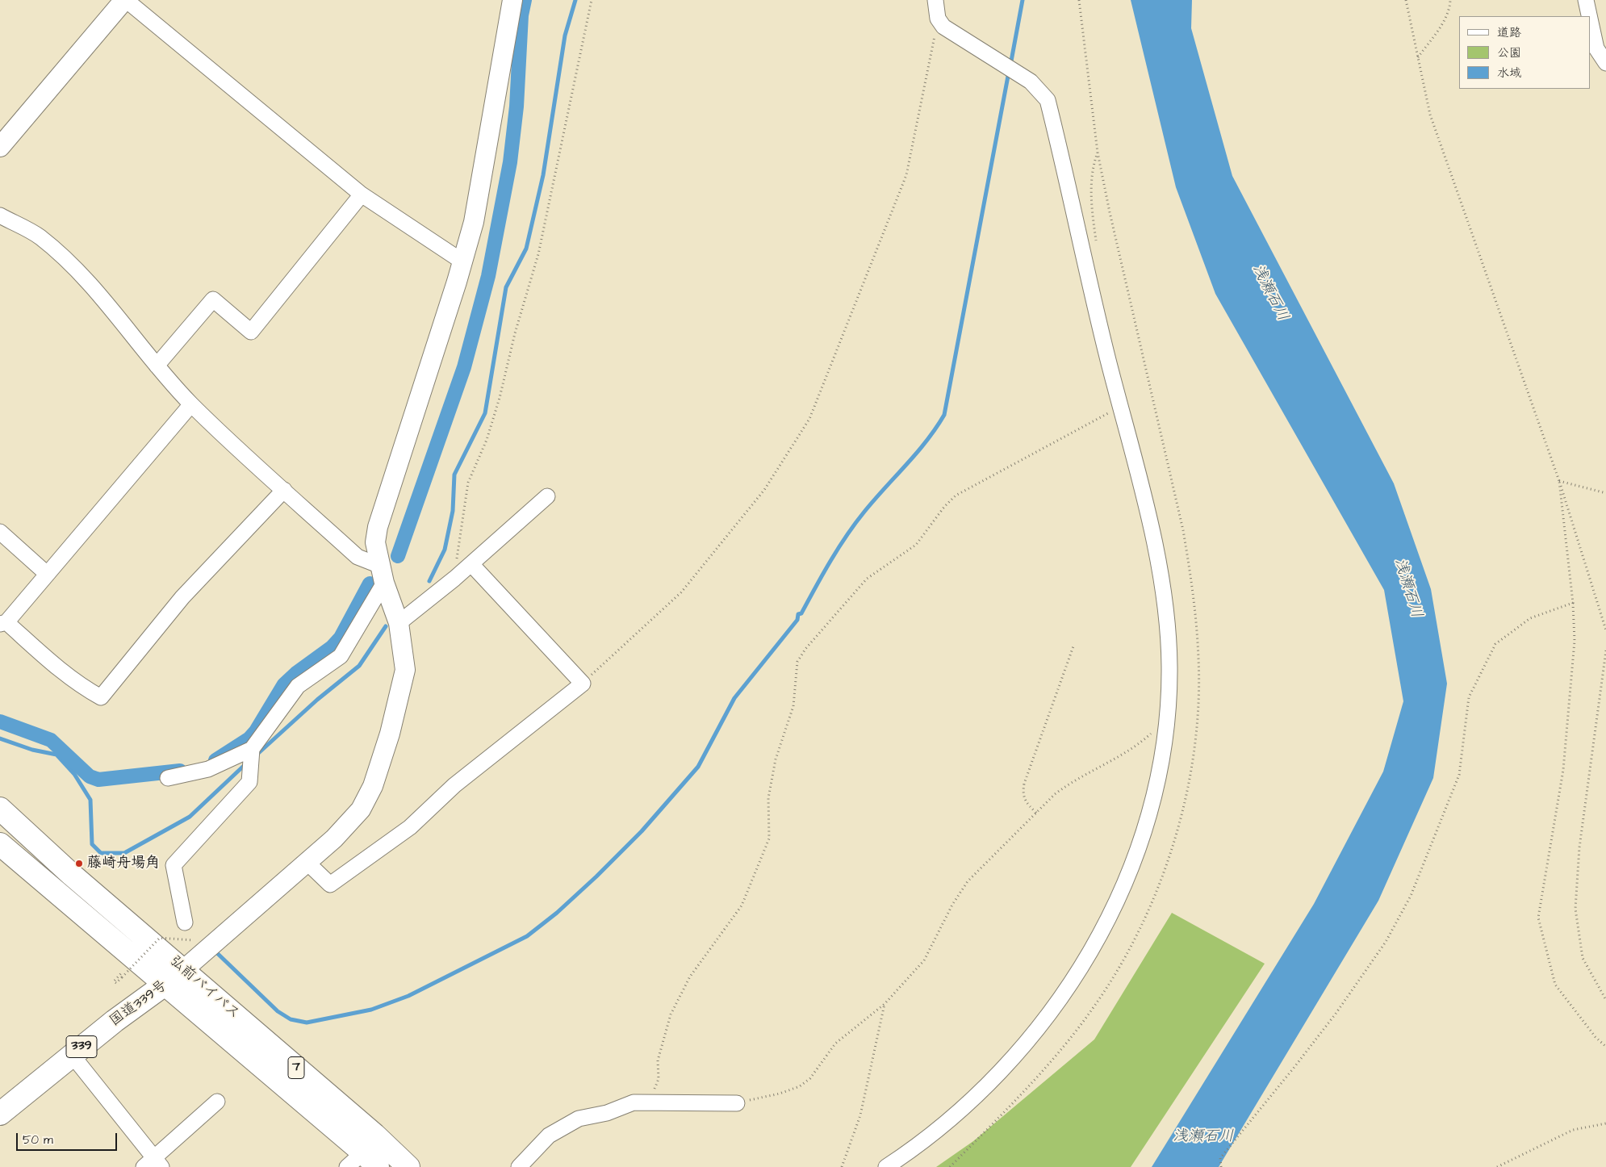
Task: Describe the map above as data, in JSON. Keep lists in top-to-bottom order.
{
  "streets": {
    "highway": [
      "弘前バイパス",
      "国道339号",
      "339",
      "7"
    ]
  },
  "crossings": [
    ["弘前バイパス", "国道339号"]
  ],
  "water": ["浅瀬石川"],
  "places": ["藤崎舟場角"],
  "legend": ["道路", "公園", "水域"],
  "scale_bar": "50 m"
}
